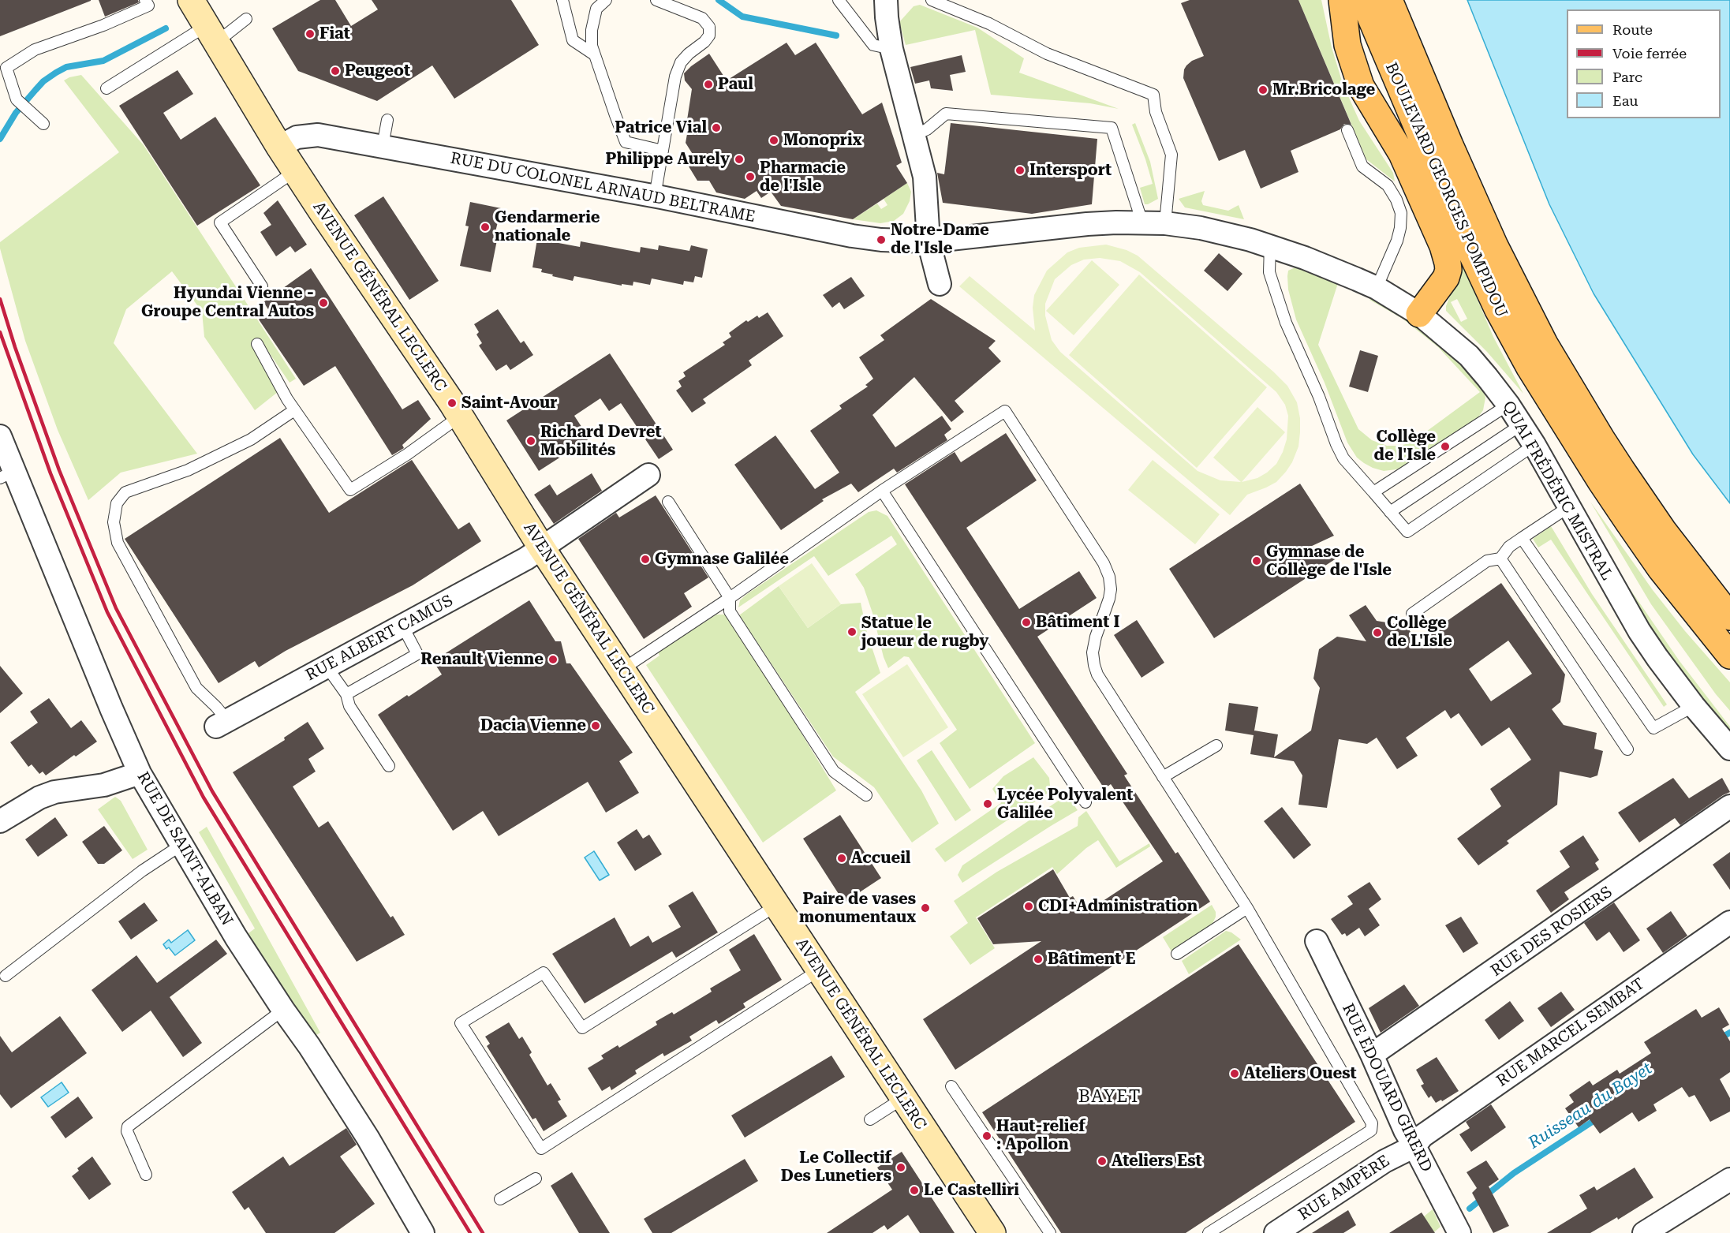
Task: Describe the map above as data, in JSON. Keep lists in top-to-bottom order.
{
  "streets": {
    "main road": ["BOULEVARD GEORGES POMPIDOU", "AVENUE GÉNÉRAL LECLERC"],
    "street": [
      "RUE DU COLONEL ARNAUD BELTRAME",
      "QUAI FRÉDÉRIC MISTRAL",
      "RUE ALBERT CAMUS",
      "RUE DE SAINT-ALBAN",
      "RUE DES ROSIERS",
      "RUE MARCEL SEMBAT",
      "RUE ÉDOUARD GIRERD",
      "RUE AMPÈRE"
    ]
  },
  "crossings": [
    ["RUE DU COLONEL ARNAUD BELTRAME", "AVENUE GÉNÉRAL LECLERC"],
    ["RUE DU COLONEL ARNAUD BELTRAME", "QUAI FRÉDÉRIC MISTRAL"],
    ["AVENUE GÉNÉRAL LECLERC", "RUE ALBERT CAMUS"],
    ["RUE DES ROSIERS", "RUE ÉDOUARD GIRERD"],
    ["RUE MARCEL SEMBAT", "RUE ÉDOUARD GIRERD"],
    ["RUE MARCEL SEMBAT", "RUE AMPÈRE"],
    ["RUE ÉDOUARD GIRERD", "RUE AMPÈRE"]
  ],
  "districts": ["BAYET"],
  "water": ["Ruisseau du Bayet"],
  "places": [
    "Fiat",
    "Peugeot",
    "Paul",
    "Mr.Bricolage",
    "Patrice Vial",
    "Monoprix",
    "Philippe Aurely",
    "Intersport",
    "Pharmacie de l'Isle",
    "Gendarmerie nationale",
    "Notre-Dame de l'Isle",
    "Hyundai Vienne - Groupe Central Autos",
    "Saint-Avour",
    "Richard Devret Mobilités",
    "Collège de l'Isle",
    "Gymnase Galilée",
    "Gymnase de Collège de l'Isle",
    "Bâtiment I",
    "Statue le joueur de rugby",
    "Collège de L'Isle",
    "Renault Vienne",
    "Dacia Vienne",
    "Lycée Polyvalent Galilée",
    "Accueil",
    "CDI+Administration",
    "Paire de vases monumentaux",
    "Bâtiment E",
    "Ateliers Ouest",
    "Haut-relief : Apollon",
    "Ateliers Est",
    "Le Collectif Des Lunetiers",
    "Le Castelliri"
  ],
  "legend": [
    "Route",
    "Voie ferrée",
    "Parc",
    "Eau"
  ]
}
